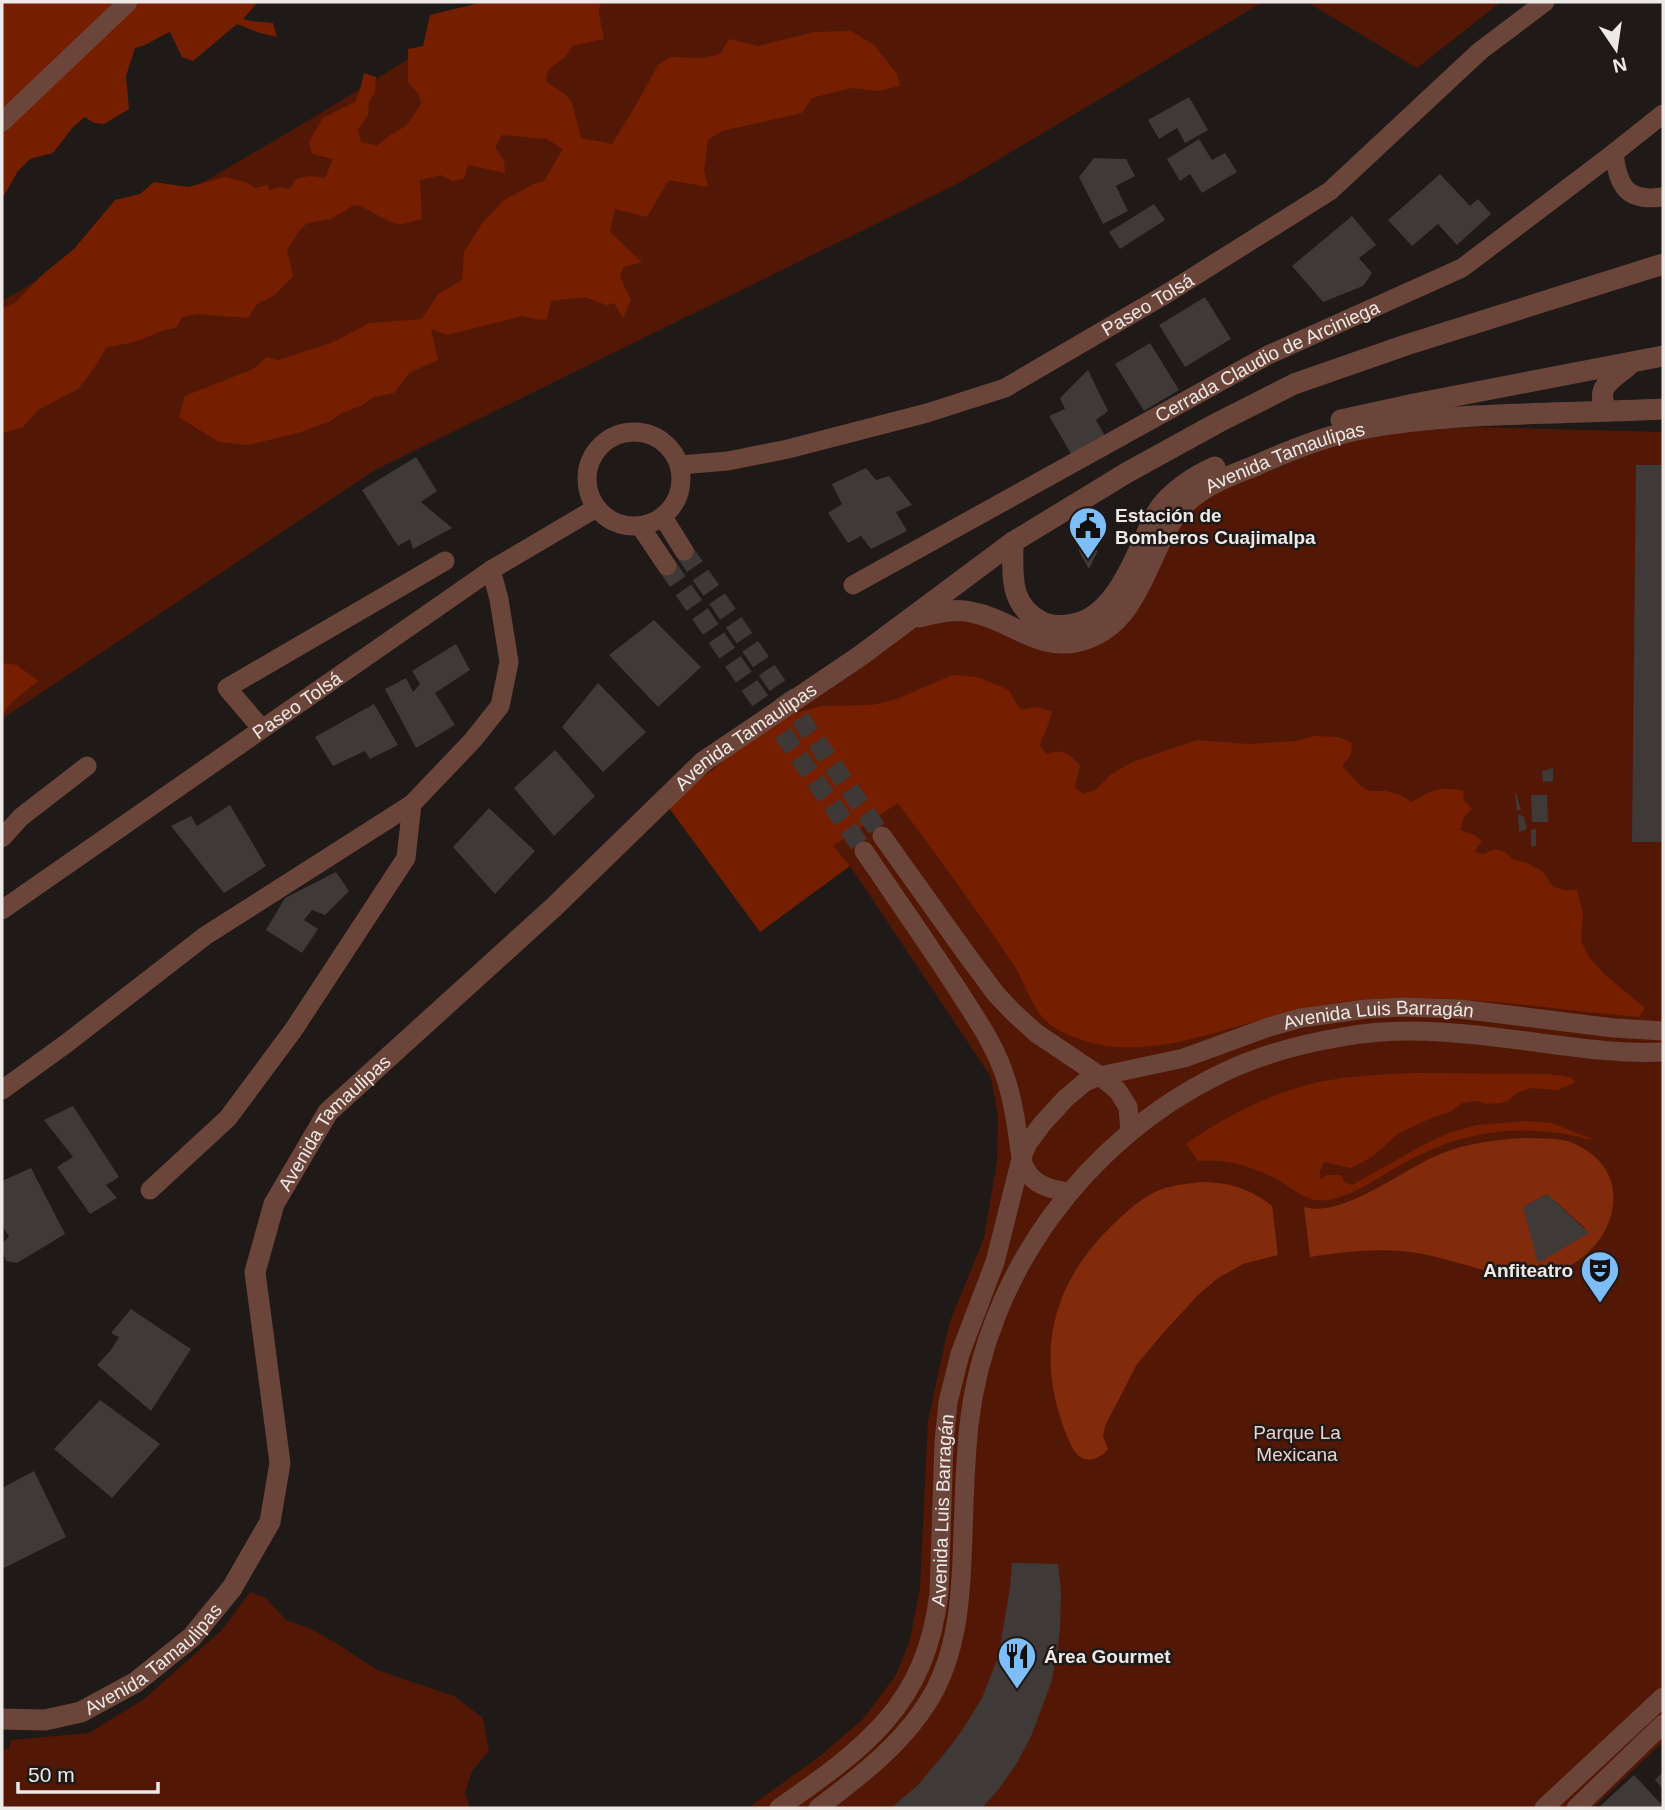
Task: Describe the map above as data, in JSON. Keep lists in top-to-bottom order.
{
  "streets": {
    "street": [
      "Paseo Tolsá",
      "Cerrada Claudio de Arciniega",
      "Avenida Tamaulipas",
      "Avenida Luis Barragán"
    ]
  },
  "parks": ["Parque La Mexicana"],
  "places": {
    "public building": ["Estación de Bomberos Cuajimalpa"],
    "theatre": ["Anfiteatro"],
    "restaurant": ["Área Gourmet"]
  },
  "scale_bar": "50 m",
  "north": "bottom"
}
